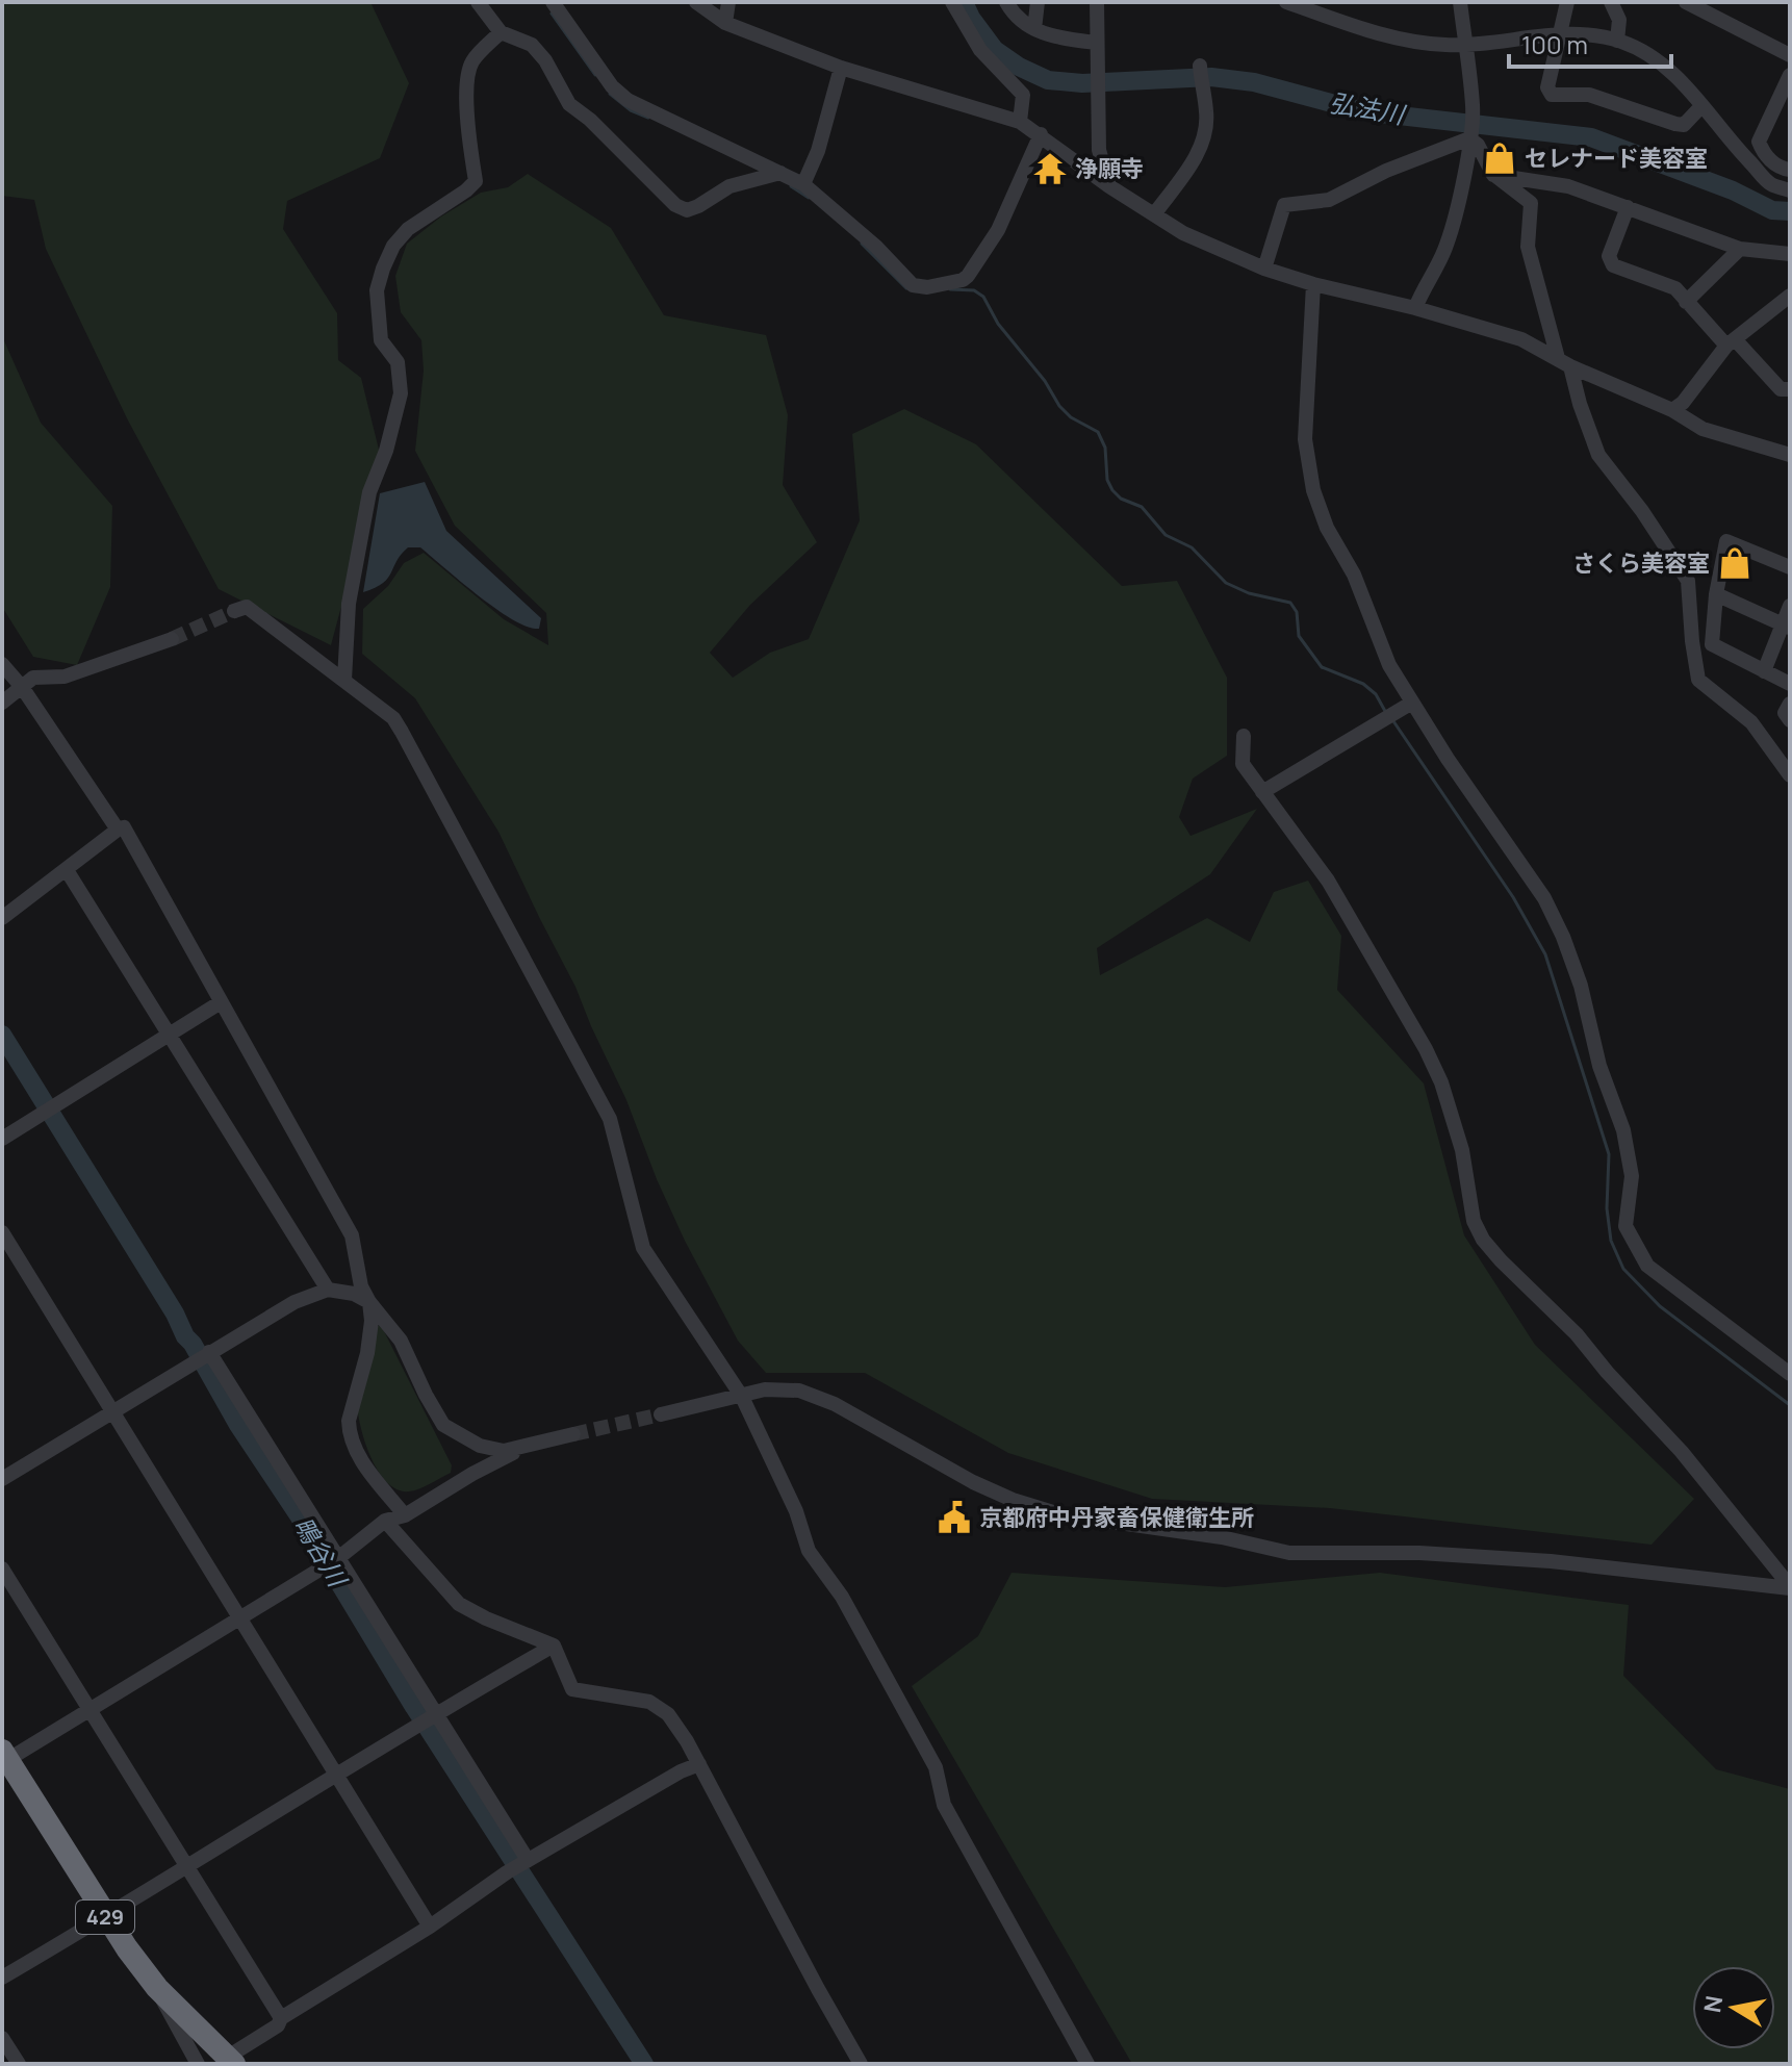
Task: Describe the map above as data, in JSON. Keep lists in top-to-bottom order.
{
  "streets": {
    "highway": ["429"]
  },
  "water": ["弘法川", "鴫谷川"],
  "places": {
    "shop": ["セレナード美容室", "さくら美容室"],
    "temple": ["浄願寺"],
    "public building": ["京都府中丹家畜保健衛生所"]
  },
  "scale_bar": "100 m",
  "north": "left"
}
